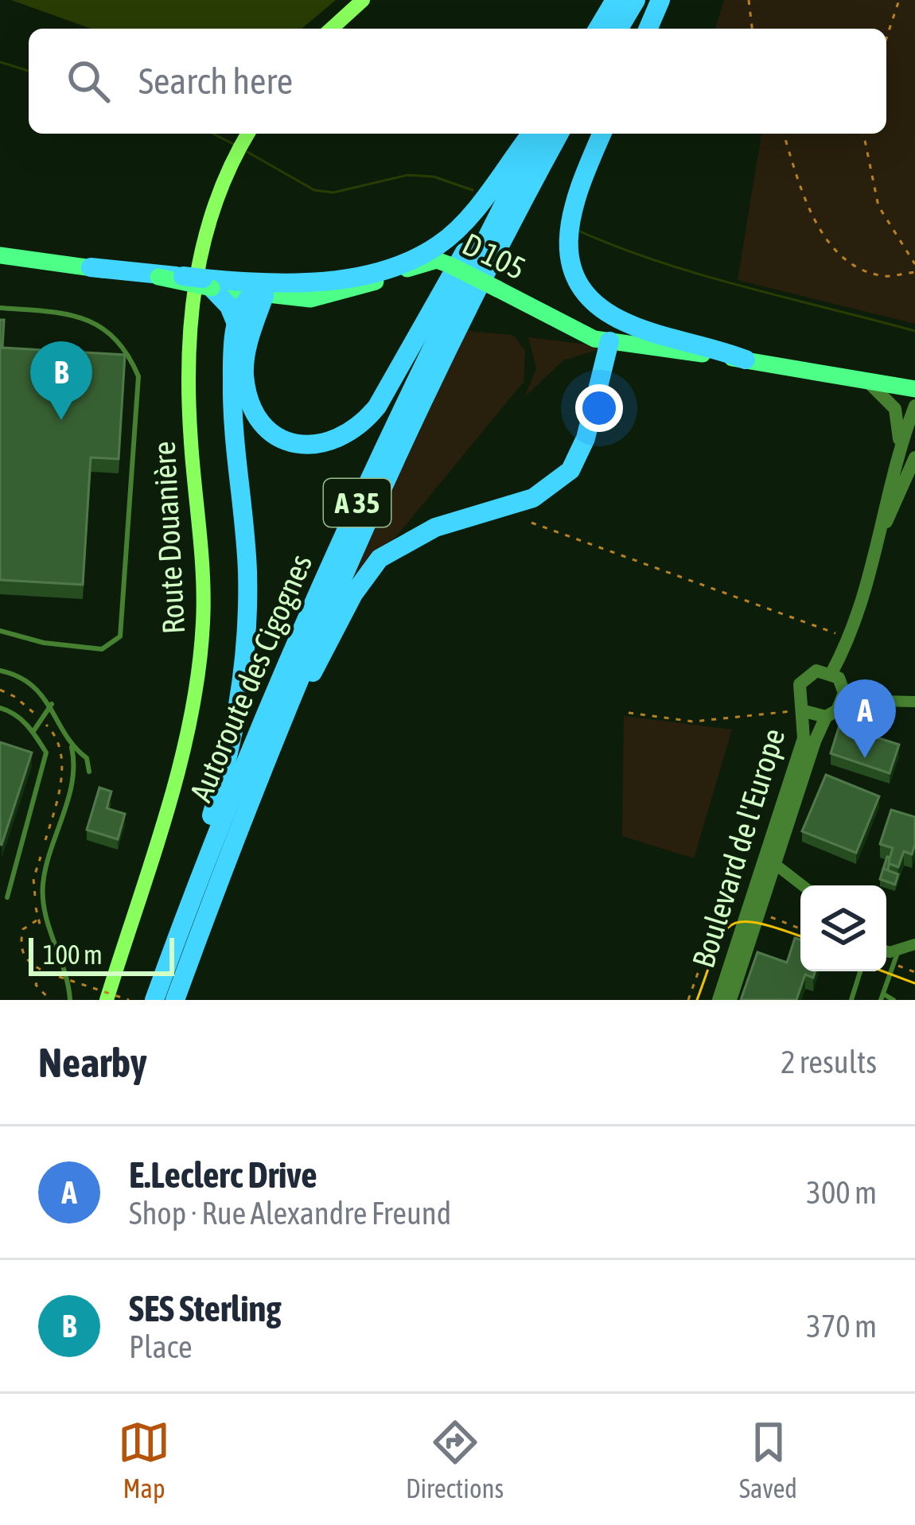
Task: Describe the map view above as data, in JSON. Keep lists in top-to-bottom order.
{
  "streets": {
    "highway": ["A 35", "Autoroute des Cigognes"],
    "main road": ["D 105", "Route Douanière"],
    "street": ["Boulevard de l'Europe"]
  },
  "scale_bar": "100 m",
  "page": {
    "search": "Search here",
    "pins": ["B", "A"],
    "scale": "100 m",
    "heading": ["Nearby", "2 results"],
    "list": [
      {
        "mark": "A",
        "name": "E.Leclerc Drive",
        "note": "Shop · Rue Alexandre Freund",
        "value": "300 m"
      },
      {
        "mark": "B",
        "name": "SES Sterling",
        "note": "Place",
        "value": "370 m"
      }
    ],
    "nav": ["Map", "Directions", "Saved"]
  }
}
